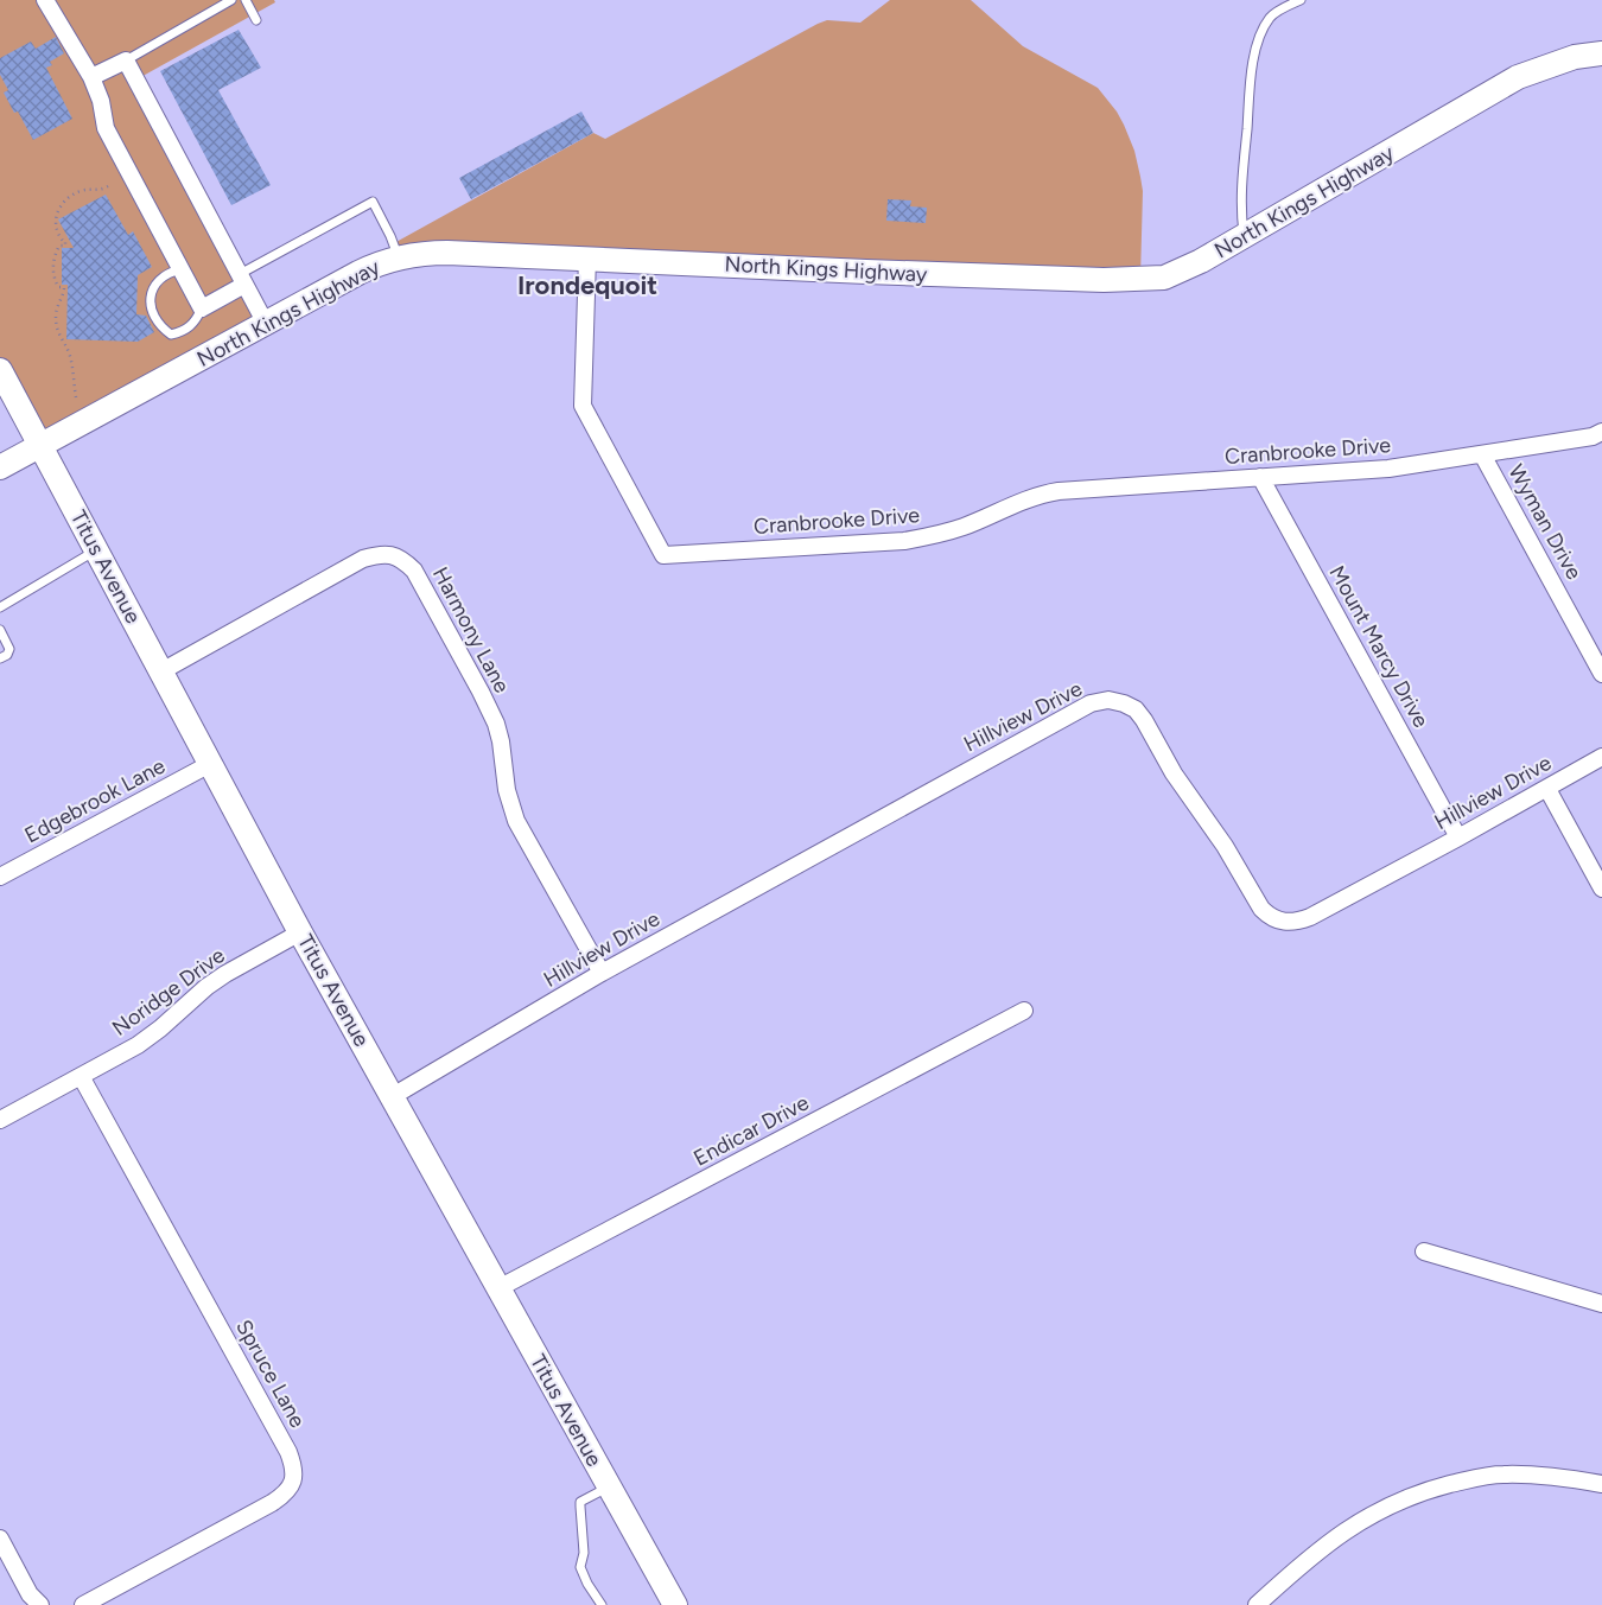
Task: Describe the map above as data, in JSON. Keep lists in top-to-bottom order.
{
  "streets": {
    "street": [
      "North Kings Highway",
      "Cranbrooke Drive",
      "Wyman Drive",
      "Titus Avenue",
      "Harmony Lane",
      "Mount Marcy Drive",
      "Hillview Drive",
      "Edgebrook Lane",
      "Noridge Drive",
      "Endicar Drive",
      "Spruce Lane"
    ]
  },
  "crossings": [
    ["North Kings Highway", "Cranbrooke Drive"],
    ["North Kings Highway", "Titus Avenue"],
    ["Cranbrooke Drive", "Wyman Drive"],
    ["Cranbrooke Drive", "Mount Marcy Drive"],
    ["Titus Avenue", "Harmony Lane"],
    ["Titus Avenue", "Hillview Drive"],
    ["Titus Avenue", "Edgebrook Lane"],
    ["Titus Avenue", "Noridge Drive"],
    ["Titus Avenue", "Endicar Drive"],
    ["Harmony Lane", "Hillview Drive"],
    ["Mount Marcy Drive", "Hillview Drive"],
    ["Noridge Drive", "Spruce Lane"]
  ],
  "districts": ["Irondequoit"]
}
